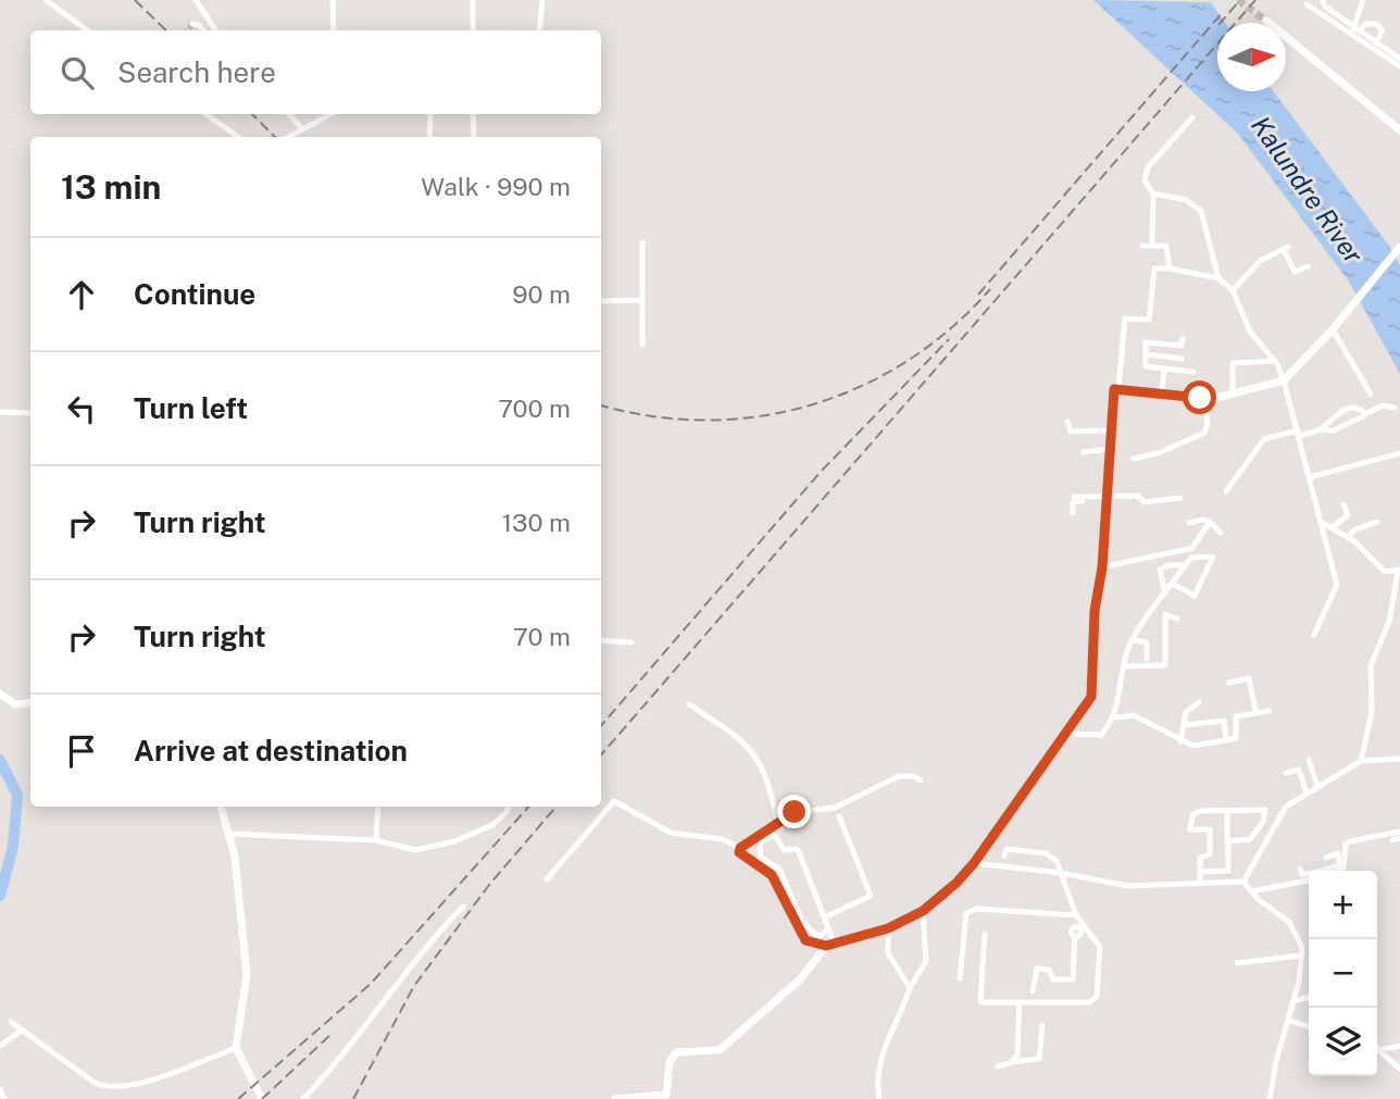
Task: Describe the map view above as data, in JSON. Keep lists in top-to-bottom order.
{
  "water": ["Kalundre River"],
  "north": "right",
  "page": {
    "search": "Search here",
    "heading": ["13 min", "Walk · 990 m"],
    "list": [
      ["Continue", "90 m"],
      ["Turn left", "700 m"],
      ["Turn right", "130 m"],
      ["Turn right", "70 m"],
      "Arrive at destination"
    ],
    "map_buttons": ["+", "−"]
  }
}
